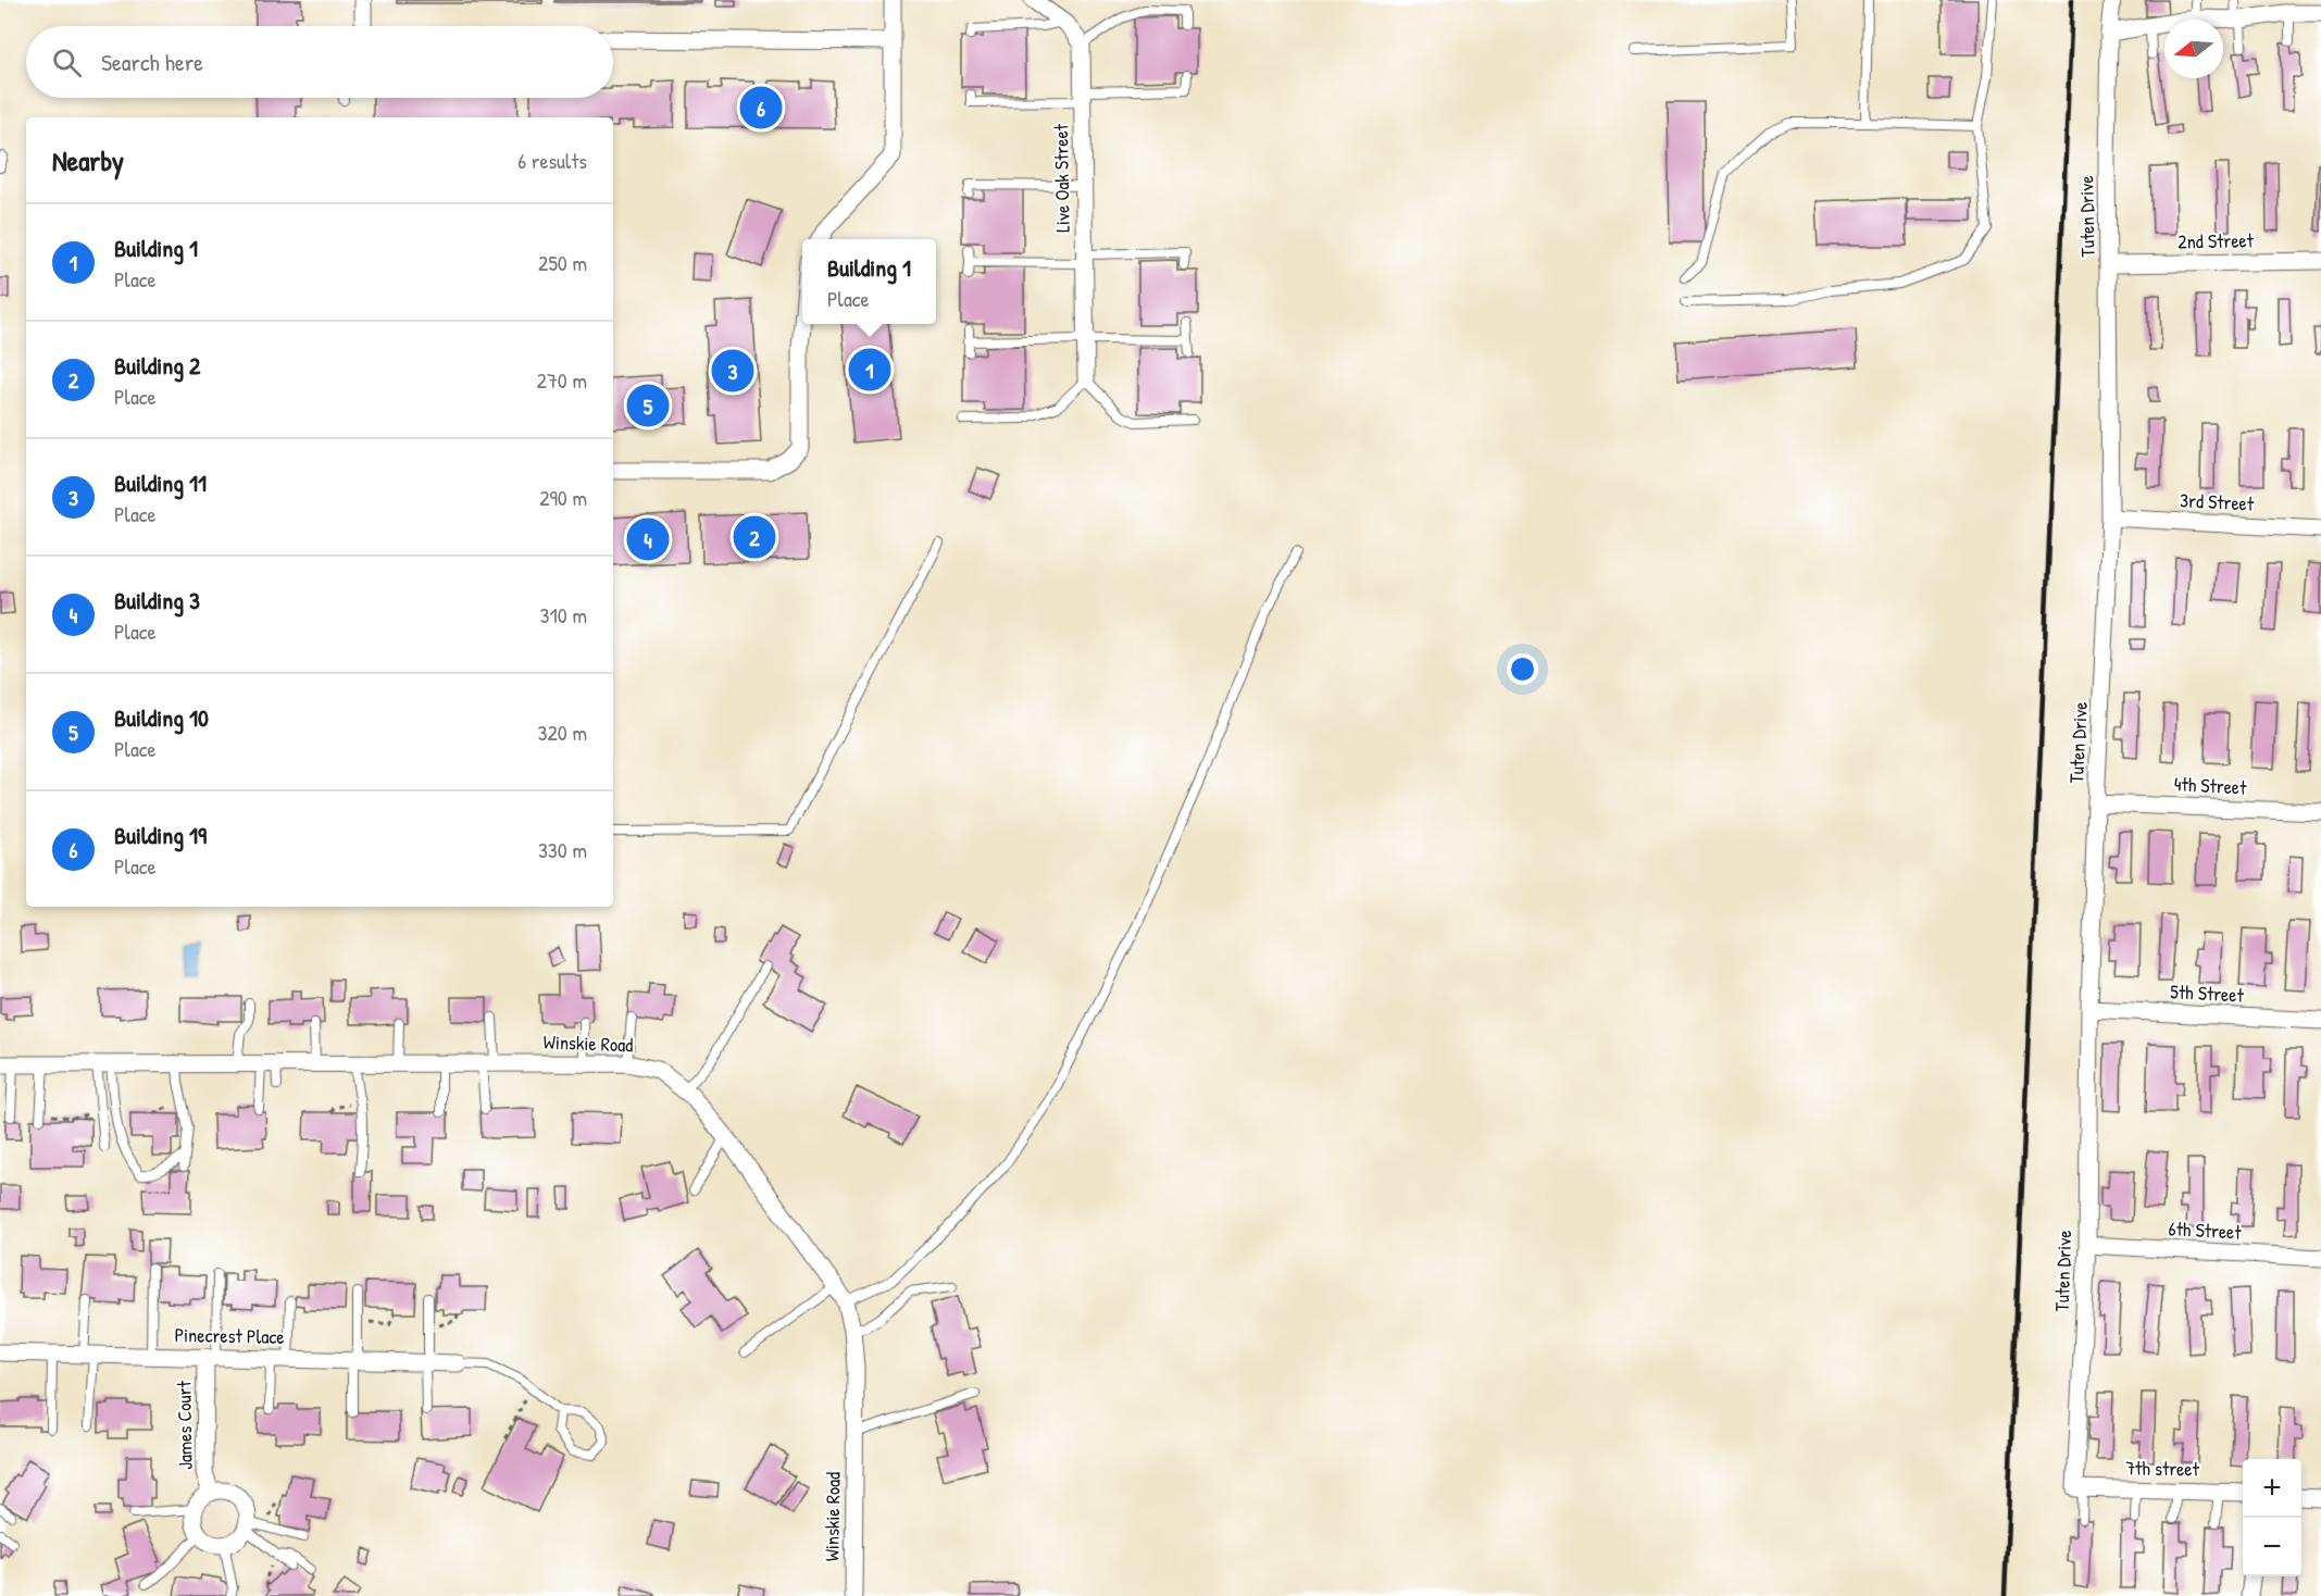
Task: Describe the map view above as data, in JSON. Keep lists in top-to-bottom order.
{
  "streets": {
    "street": [
      "Live Oak Street",
      "Tuten Drive",
      "2nd Street",
      "3rd Street",
      "4th Street",
      "5th Street",
      "Winskie Road",
      "6th Street",
      "Pinecrest Place",
      "James Court",
      "7th street"
    ]
  },
  "crossings": [
    ["Tuten Drive", "2nd Street"],
    ["Tuten Drive", "3rd Street"],
    ["Tuten Drive", "4th Street"],
    ["Tuten Drive", "5th Street"],
    ["Tuten Drive", "6th Street"],
    ["Tuten Drive", "7th street"],
    ["Pinecrest Place", "James Court"]
  ],
  "north": "left",
  "page": {
    "search": "Search here",
    "pins": [
      "6",
      "1",
      "3",
      "5",
      "2",
      "4"
    ],
    "heading": ["Nearby", "6 results"],
    "list": [
      {
        "mark": "1",
        "name": "Building 1",
        "note": "Place",
        "value": "250 m"
      },
      {
        "mark": "2",
        "name": "Building 2",
        "note": "Place",
        "value": "270 m"
      },
      {
        "mark": "3",
        "name": "Building 11",
        "note": "Place",
        "value": "290 m"
      },
      {
        "mark": "4",
        "name": "Building 3",
        "note": "Place",
        "value": "310 m"
      },
      {
        "mark": "5",
        "name": "Building 10",
        "note": "Place",
        "value": "320 m"
      },
      {
        "mark": "6",
        "name": "Building 19",
        "note": "Place",
        "value": "330 m"
      }
    ],
    "popup": ["Building 1", "Place"],
    "map_buttons": ["+", "−"]
  }
}
